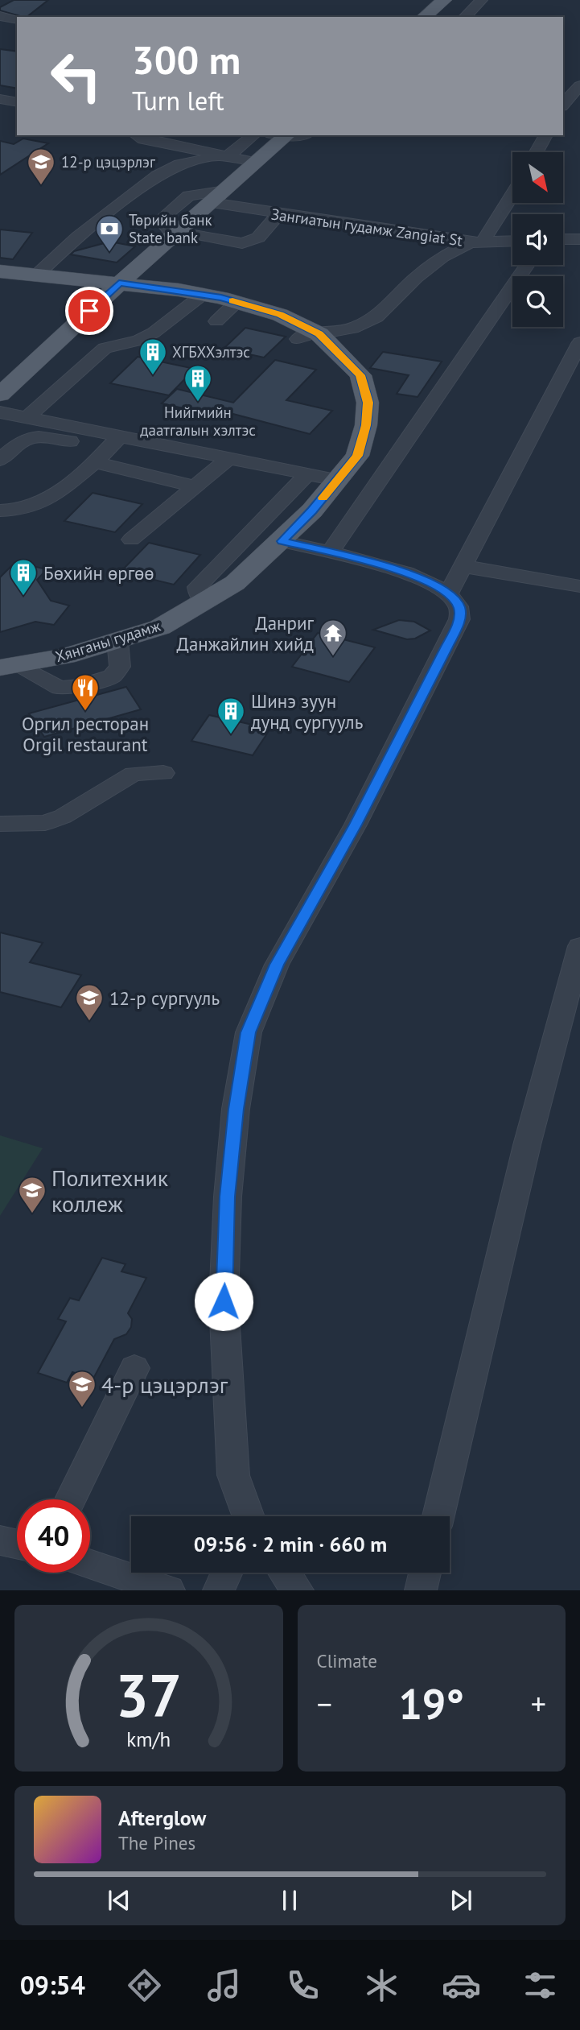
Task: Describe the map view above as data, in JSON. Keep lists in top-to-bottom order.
{
  "streets": {
    "main road": ["Хянганы гудамж"],
    "street": ["Зангиатын гудамж Zangiat St"]
  },
  "places": {
    "school or university": [
      "12-р цэцэрлэг",
      "12-р сургууль",
      "Политехник коллеж",
      "4-р цэцэрлэг"
    ],
    "bank": ["Төрийн банк State bank"],
    "building": [
      "ХГБХХэлтэс",
      "Нийгмийн даатгалын хэлтэс",
      "Бөхийн өргөө",
      "Шинэ зуун дунд сургууль"
    ],
    "temple": ["Данриг Данжайлин хийд"],
    "restaurant": ["Оргил ресторан Orgil restaurant"]
  },
  "north": "bottom right",
  "page": {
    "turn": ["300 m", "Turn left"],
    "limit": "40",
    "trip": "09:56 · 2 min · 660 m",
    "tile": "Climate",
    "heat": ["−", "19°", "+"],
    "song": ["Afterglow", "The Pines"],
    "tabs": "09:54",
    "gauge": ["37", "km/h"]
  }
}
